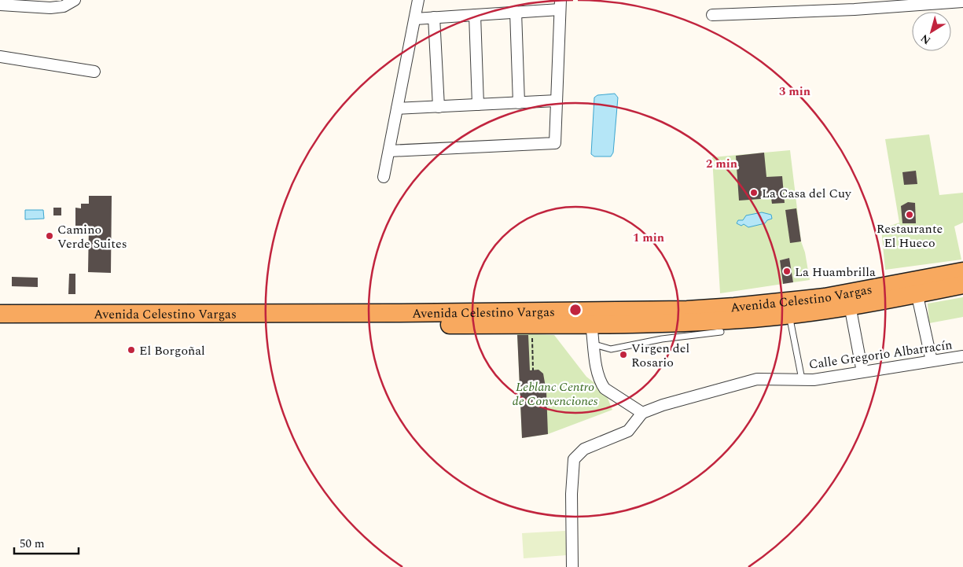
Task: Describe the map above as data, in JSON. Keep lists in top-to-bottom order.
{
  "streets": {
    "highway": ["Avenida Celestino Vargas"],
    "street": ["Calle Gregorio Albarracín"]
  },
  "parks": ["Leblanc Centro de Convenciones"],
  "places": [
    "La Casa del Cuy",
    "Restaurante El Hueco",
    "Camino Verde Suites",
    "La Huambrilla",
    "El Borgoñal",
    "Virgen del Rosario"
  ],
  "scale_bar": "50 m",
  "north": "bottom left",
  "rings": ["3 min", "2 min", "1 min"]
}
